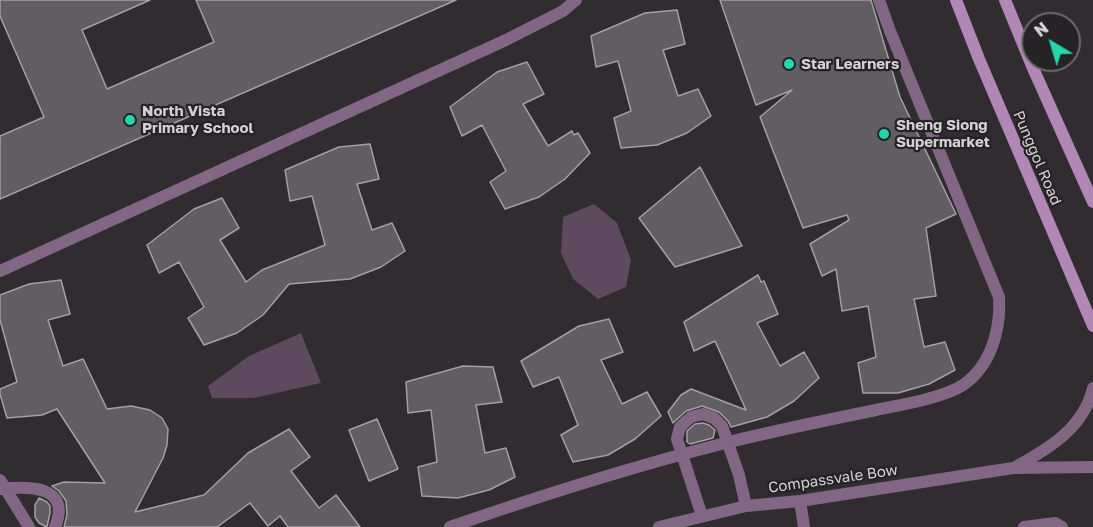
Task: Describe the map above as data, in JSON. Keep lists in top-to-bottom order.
{
  "streets": {
    "main road": ["Punggol Road"],
    "street": ["Compassvale Bow"]
  },
  "places": ["Star Learners", "North Vista Primary School", "Sheng Siong Supermarket"],
  "north": "top left"
}
